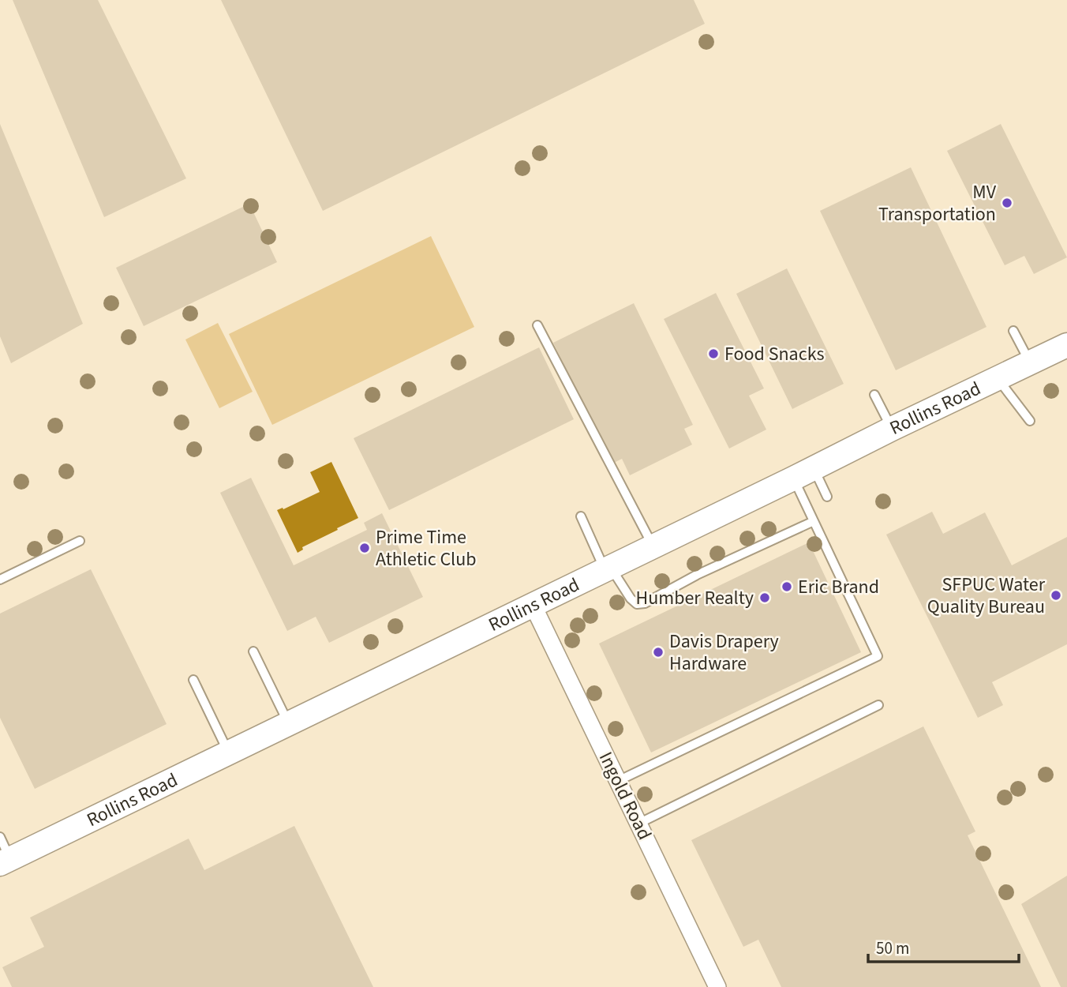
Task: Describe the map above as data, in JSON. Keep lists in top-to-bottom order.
{
  "streets": {
    "main road": ["Rollins Road"],
    "street": ["Ingold Road"]
  },
  "crossings": [
    ["Rollins Road", "Ingold Road"]
  ],
  "places": [
    "MV Transportation",
    "Food Snacks",
    "Prime Time Athletic Club",
    "Eric Brand",
    "SFPUC Water Quality Bureau",
    "Humber Realty",
    "Davis Drapery Hardware"
  ],
  "scale_bar": "50 m"
}
